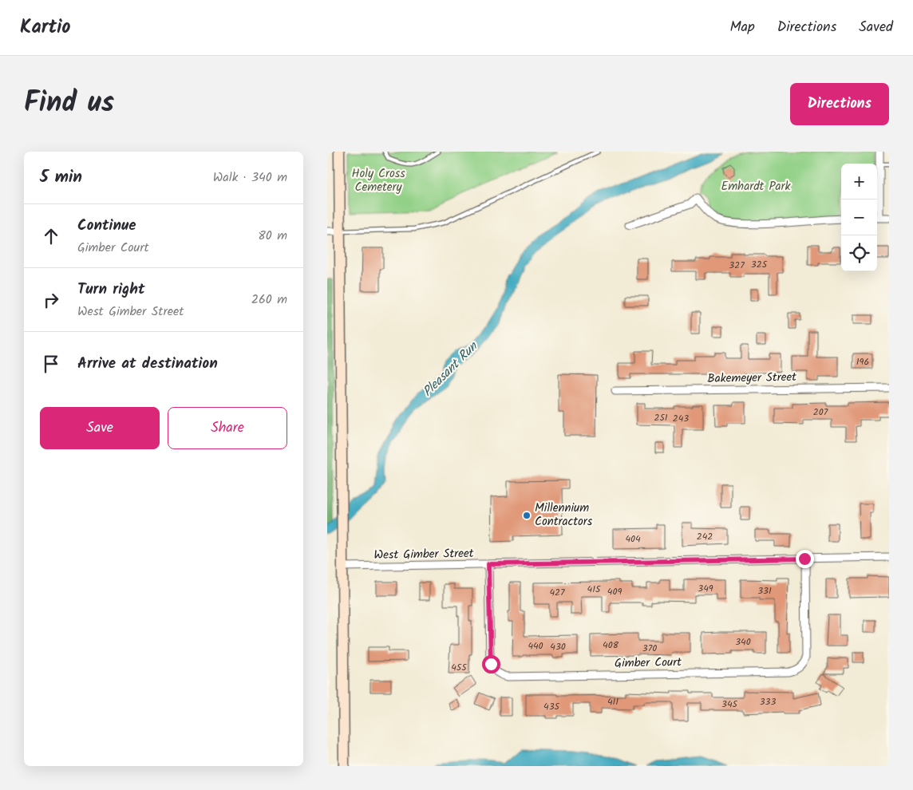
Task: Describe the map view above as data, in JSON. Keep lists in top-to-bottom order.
{
  "streets": {
    "street": ["Bakemeyer Street", "West Gimber Street", "Gimber Court"]
  },
  "crossings": [
    ["West Gimber Street", "Gimber Court"]
  ],
  "water": ["Pleasant Run"],
  "parks": ["Holy Cross Cemetery", "Emhardt Park"],
  "places": ["Millennium Contractors"],
  "house_numbers": [
    "325",
    "327",
    "196",
    "207",
    "251",
    "243",
    "242",
    "404",
    "349",
    "415",
    "331",
    "409",
    "427",
    "340",
    "408",
    "440",
    "430",
    "370",
    "455",
    "411",
    "333",
    "345",
    "435"
  ],
  "page": {
    "header": "Kartio",
    "nav": ["Map", "Directions", "Saved"],
    "title": "Find us",
    "buttons": [
      "Directions",
      ["Save", "Share"]
    ],
    "heading": ["5 min", "Walk · 340 m"],
    "map_buttons": ["+", "−"],
    "list": [
      ["Continue", "Gimber Court", "80 m"],
      ["Turn right", "West Gimber Street", "260 m"],
      "Arrive at destination"
    ]
  }
}
